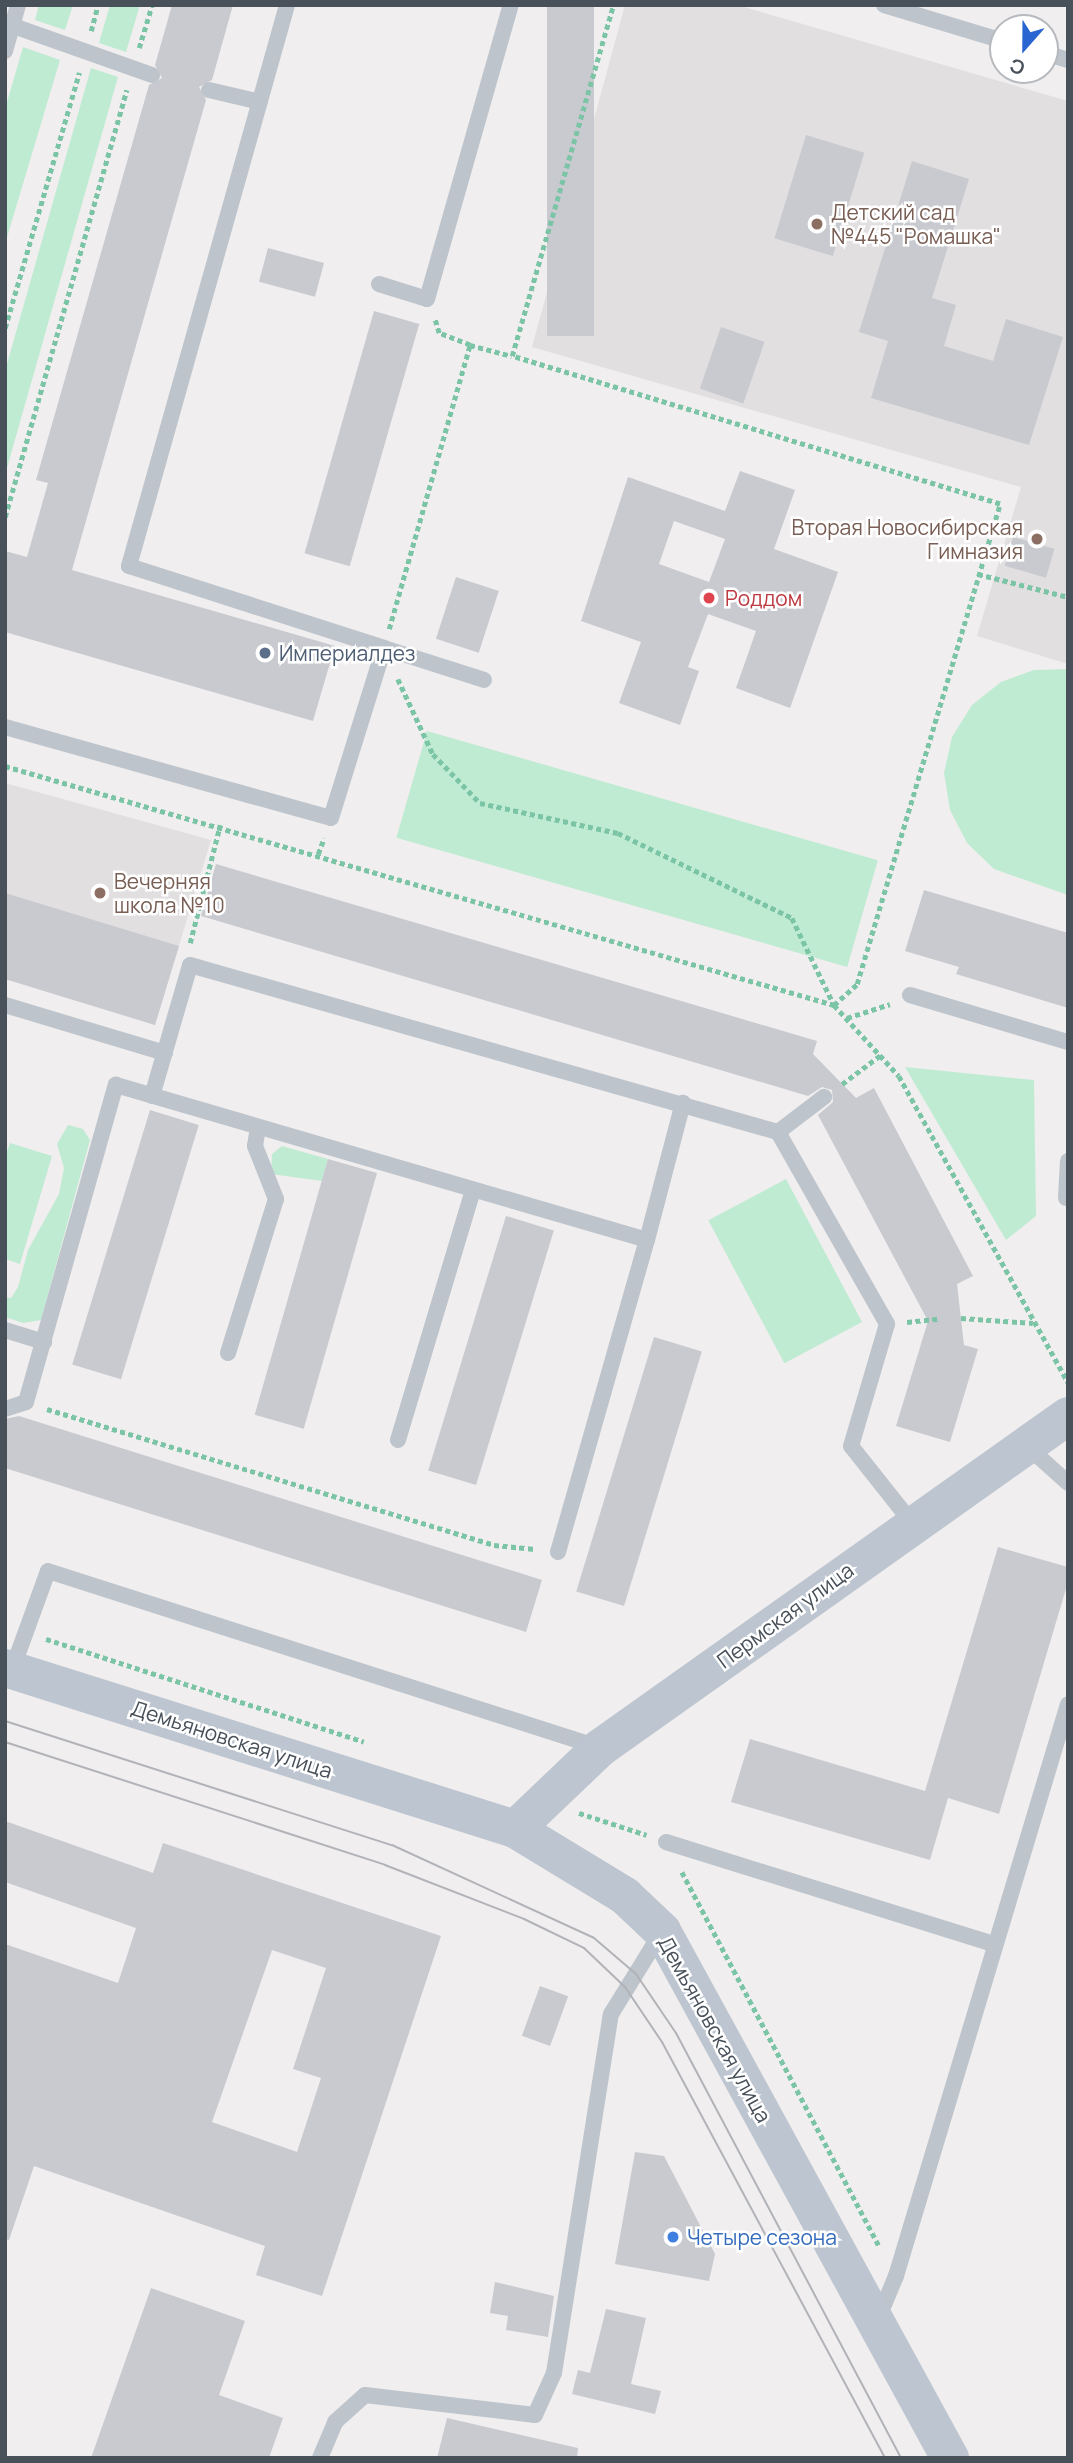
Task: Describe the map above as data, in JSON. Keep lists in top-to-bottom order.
{
  "streets": {
    "street": ["Пермская улица", "Демьяновская улица"]
  },
  "crossings": [
    ["Пермская улица", "Демьяновская улица"]
  ],
  "places": [
    "Детский сад №445 \"Ромашка\"",
    "Вторая Новосибирская Гимназия",
    "Роддом",
    "Империалдез",
    "Вечерняя школа №10",
    "Четыре сезона"
  ],
  "north": "bottom"
}
